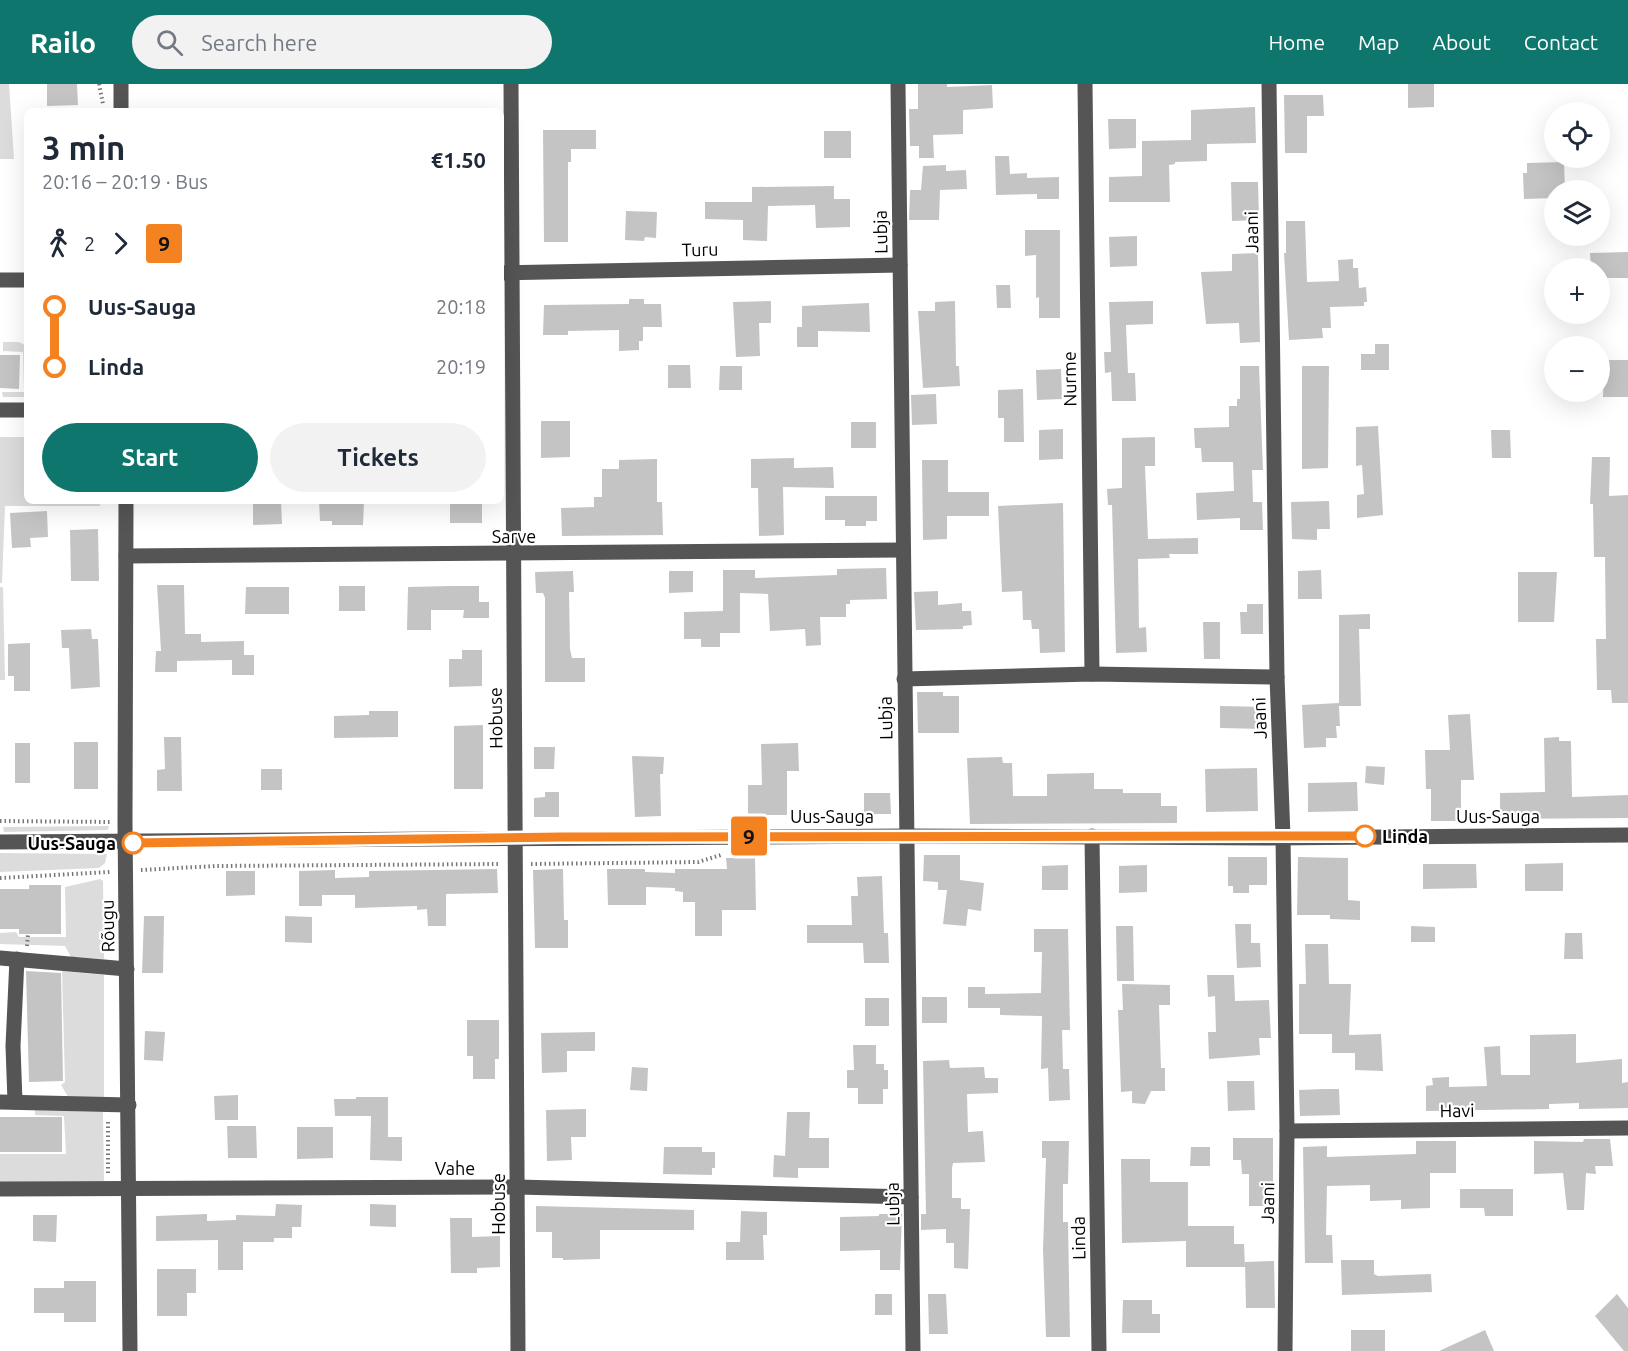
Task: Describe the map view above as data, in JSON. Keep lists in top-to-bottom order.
{
  "streets": {
    "street": [
      "Lubja",
      "Jaani",
      "Turu",
      "Nurme",
      "Sarve",
      "Hobuse",
      "Uus-Sauga",
      "Rõugu",
      "Havi",
      "Vahe",
      "Linda"
    ]
  },
  "crossings": [
    ["Lubja", "Turu"],
    ["Lubja", "Sarve"],
    ["Lubja", "Uus-Sauga"],
    ["Lubja", "Vahe"],
    ["Jaani", "Uus-Sauga"],
    ["Jaani", "Havi"],
    ["Turu", "Hobuse"],
    ["Sarve", "Hobuse"],
    ["Sarve", "Rõugu"],
    ["Hobuse", "Uus-Sauga"],
    ["Hobuse", "Vahe"],
    ["Uus-Sauga", "Rõugu"],
    ["Uus-Sauga", "Linda"],
    ["Rõugu", "Vahe"]
  ],
  "places": ["Linda", "Uus-Sauga"],
  "lines": ["bus line 9"],
  "page": {
    "header": "Railo",
    "search": "Search here",
    "nav": [
      "Home",
      "Map",
      "About",
      "Contact"
    ],
    "on_map": "9",
    "map_buttons": ["+", "−"],
    "heading": ["3 min", "20:16 – 20:19 · Bus", "€1.50"],
    "legs": ["2", "9"],
    "list": [
      {
        "name": "Uus-Sauga",
        "value": "20:18"
      },
      {
        "name": "Linda",
        "value": "20:19"
      }
    ],
    "buttons": ["Start", "Tickets"]
  }
}
